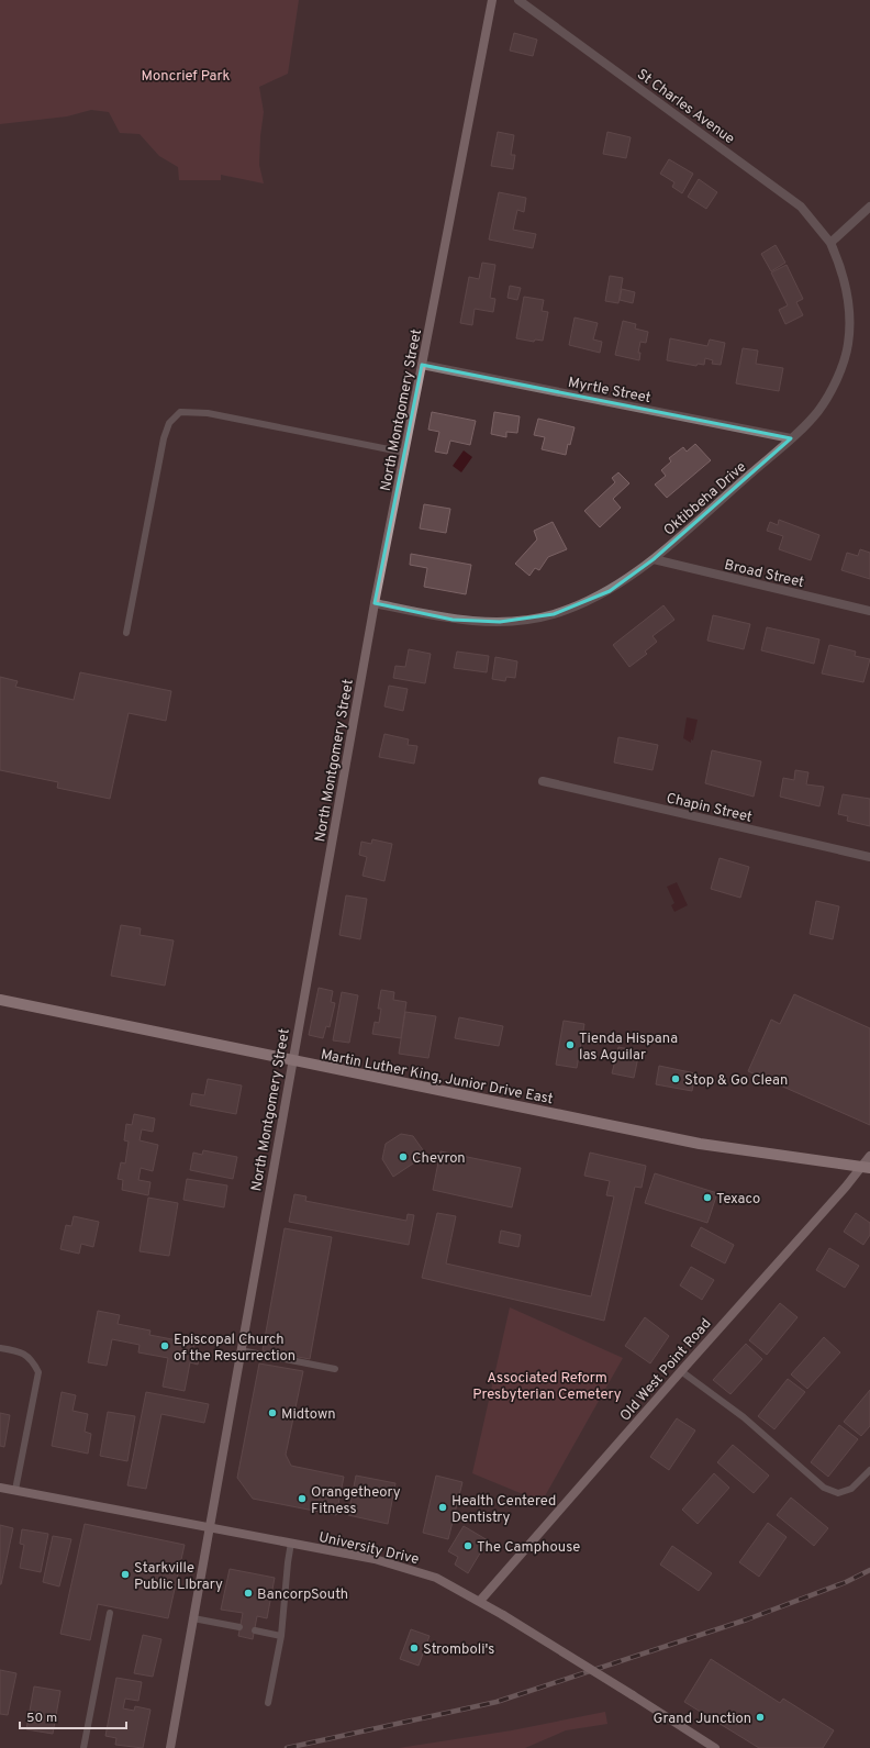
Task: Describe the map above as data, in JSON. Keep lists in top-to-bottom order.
{
  "streets": {
    "main road": ["Martin Luther King, Junior Drive East"],
    "street": [
      "St Charles Avenue",
      "Myrtle Street",
      "North Montgomery Street",
      "Oktibbeha Drive",
      "Broad Street",
      "Chapin Street",
      "Old West Point Road",
      "University Drive"
    ]
  },
  "crossings": [
    ["St Charles Avenue", "Oktibbeha Drive"],
    ["Myrtle Street", "North Montgomery Street"],
    ["Myrtle Street", "Oktibbeha Drive"],
    ["North Montgomery Street", "Oktibbeha Drive"],
    ["North Montgomery Street", "Martin Luther King, Junior Drive East"],
    ["North Montgomery Street", "University Drive"],
    ["Oktibbeha Drive", "Broad Street"],
    ["Martin Luther King, Junior Drive East", "Old West Point Road"],
    ["Old West Point Road", "University Drive"]
  ],
  "parks": ["Moncrief Park", "Associated Reform Presbyterian Cemetery"],
  "places": [
    "Tienda Hispana las Aguilar",
    "Stop & Go Clean",
    "Chevron",
    "Texaco",
    "Episcopal Church of the Resurrection",
    "Midtown",
    "Orangetheory Fitness",
    "Health Centered Dentistry",
    "The Camphouse",
    "Starkville Public LIbrary",
    "BancorpSouth",
    "Stromboli's",
    "Grand Junction"
  ],
  "scale_bar": "50 m"
}
